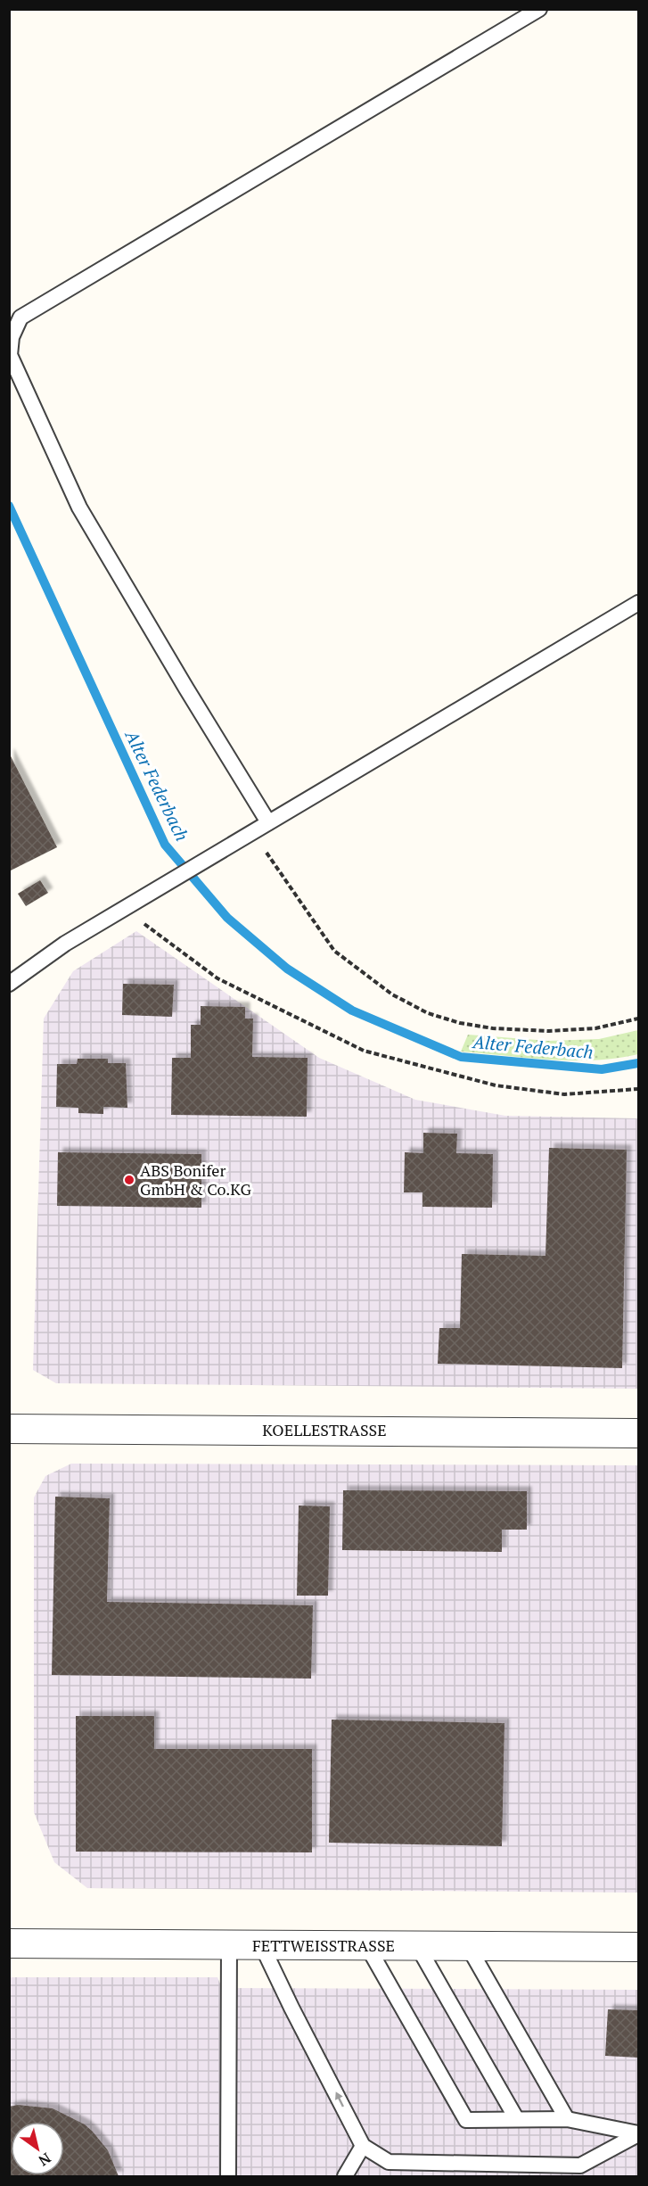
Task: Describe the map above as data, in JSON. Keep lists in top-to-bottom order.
{
  "streets": {
    "street": ["KOELLESTRASSE", "FETTWEISSTRASSE"]
  },
  "water": ["Alter Federbach"],
  "places": ["ABS Bonifer GmbH & Co.KG"],
  "north": "bottom right"
}
